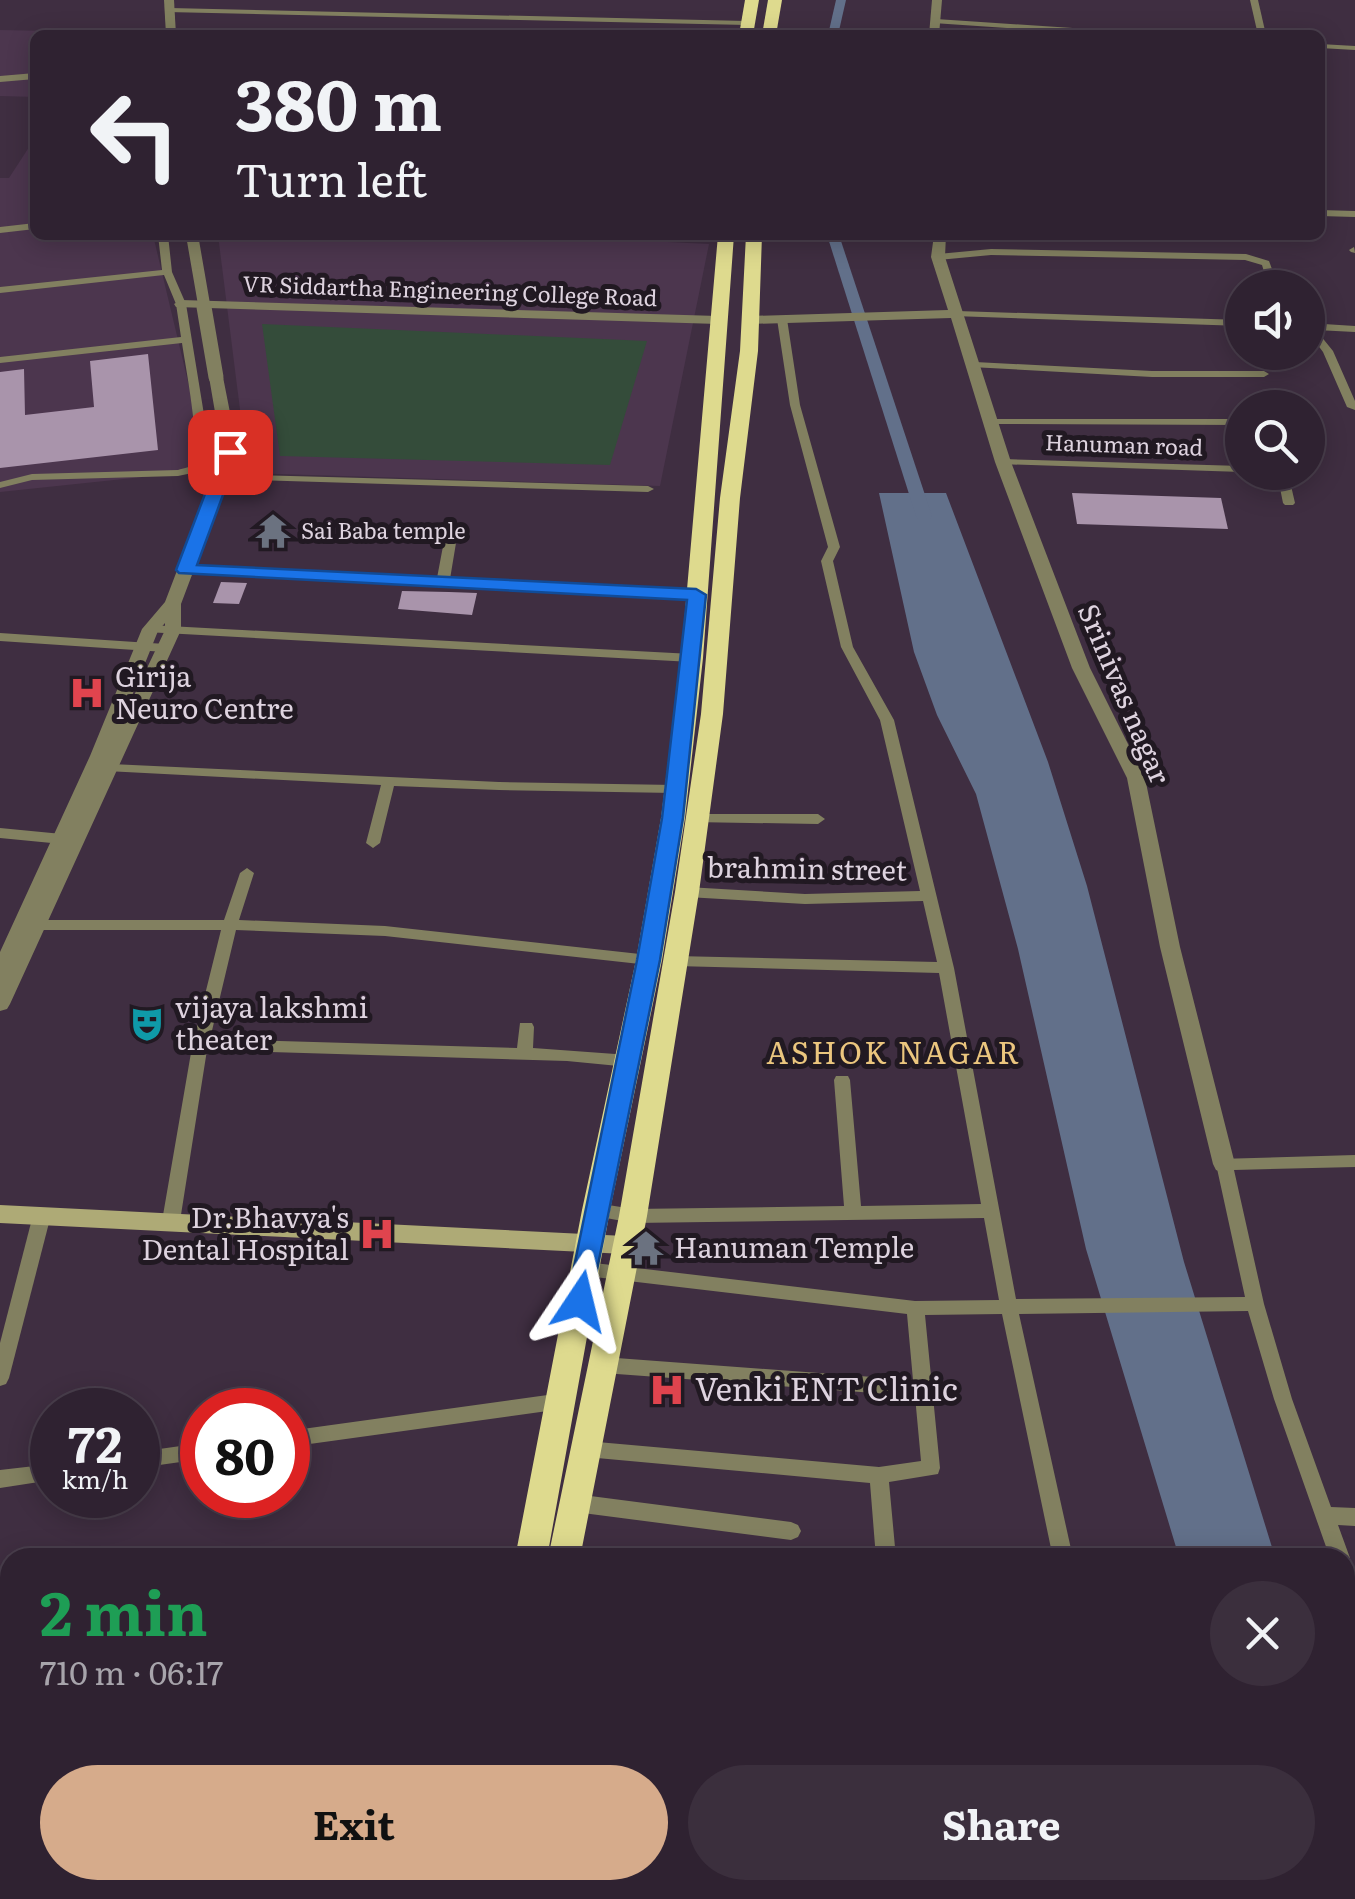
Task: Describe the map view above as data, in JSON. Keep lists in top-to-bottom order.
{
  "streets": {
    "street": [
      "VR Siddartha Engineering College Road",
      "Hanuman road",
      "Srinivas nagar",
      "brahmin street"
    ]
  },
  "crossings": [
    ["Hanuman road", "Srinivas nagar"]
  ],
  "districts": ["ASHOK NAGAR"],
  "places": {
    "temple": ["Sai Baba temple", "Hanuman Temple"],
    "hospital": ["Girija Neuro Centre", "Dr.Bhavya's Dental Hospital", "Venki ENT Clinic"],
    "theatre": ["vijaya lakshmi theater"]
  },
  "page": {
    "turn": ["380 m", "Turn left"],
    "speed": "72 km/h",
    "limit": "80",
    "heading": ["2 min", "710 m · 06:17"],
    "buttons": ["Exit", "Share"]
  }
}
